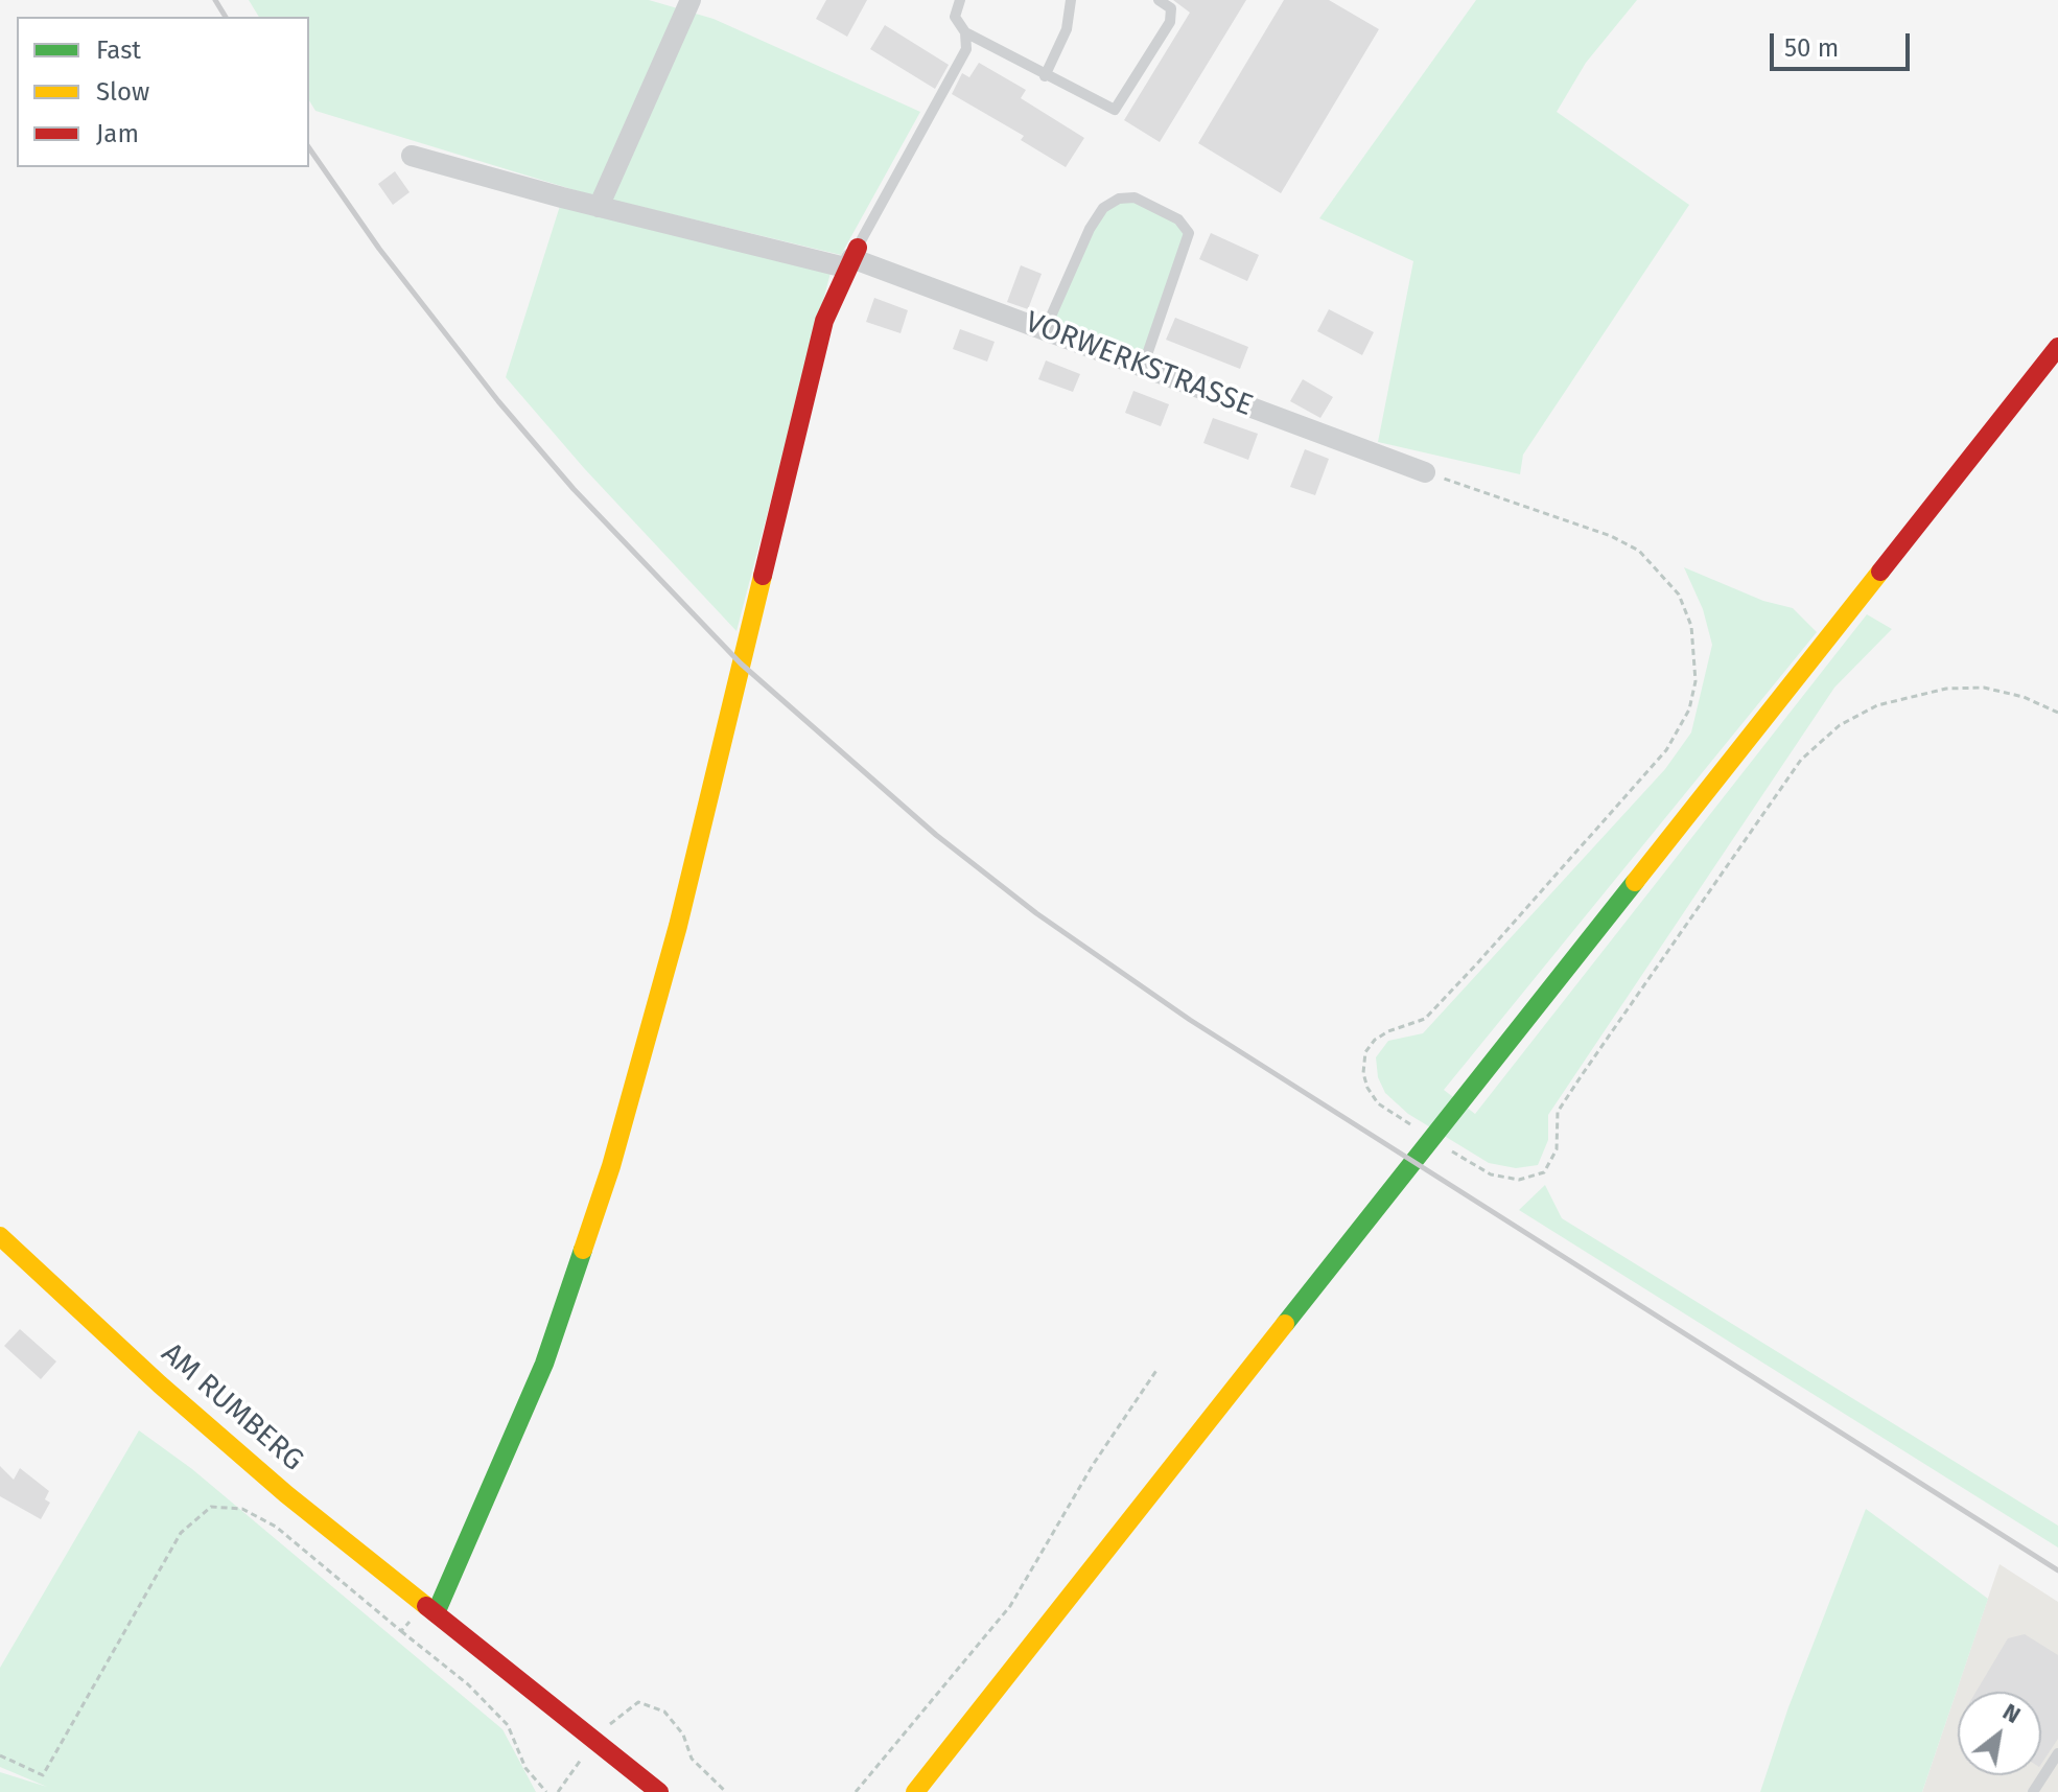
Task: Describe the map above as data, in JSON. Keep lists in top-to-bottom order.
{
  "streets": {
    "main road": ["AM RUMBERG"],
    "street": ["VORWERKSTRASSE"]
  },
  "legend": ["Fast", "Slow", "Jam"],
  "scale_bar": "50 m",
  "north": "top right"
}
